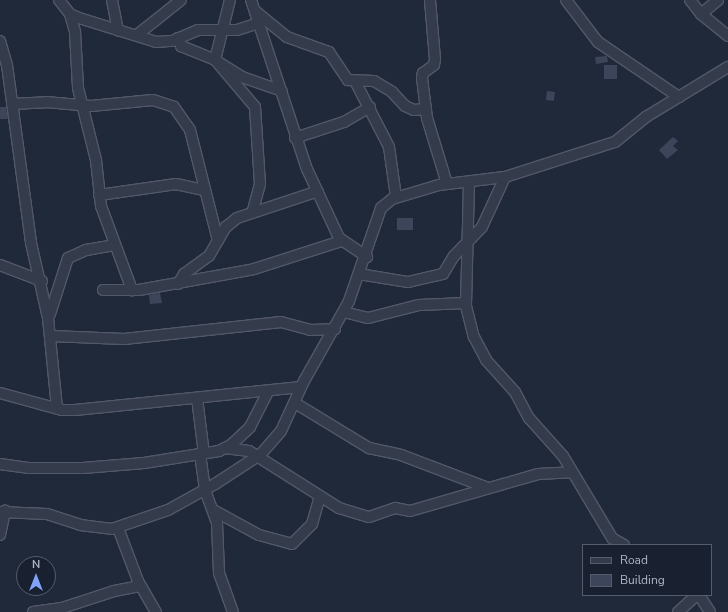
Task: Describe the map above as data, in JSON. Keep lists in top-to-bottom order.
{
  "legend": ["Road", "Building"],
  "north": "top"
}
